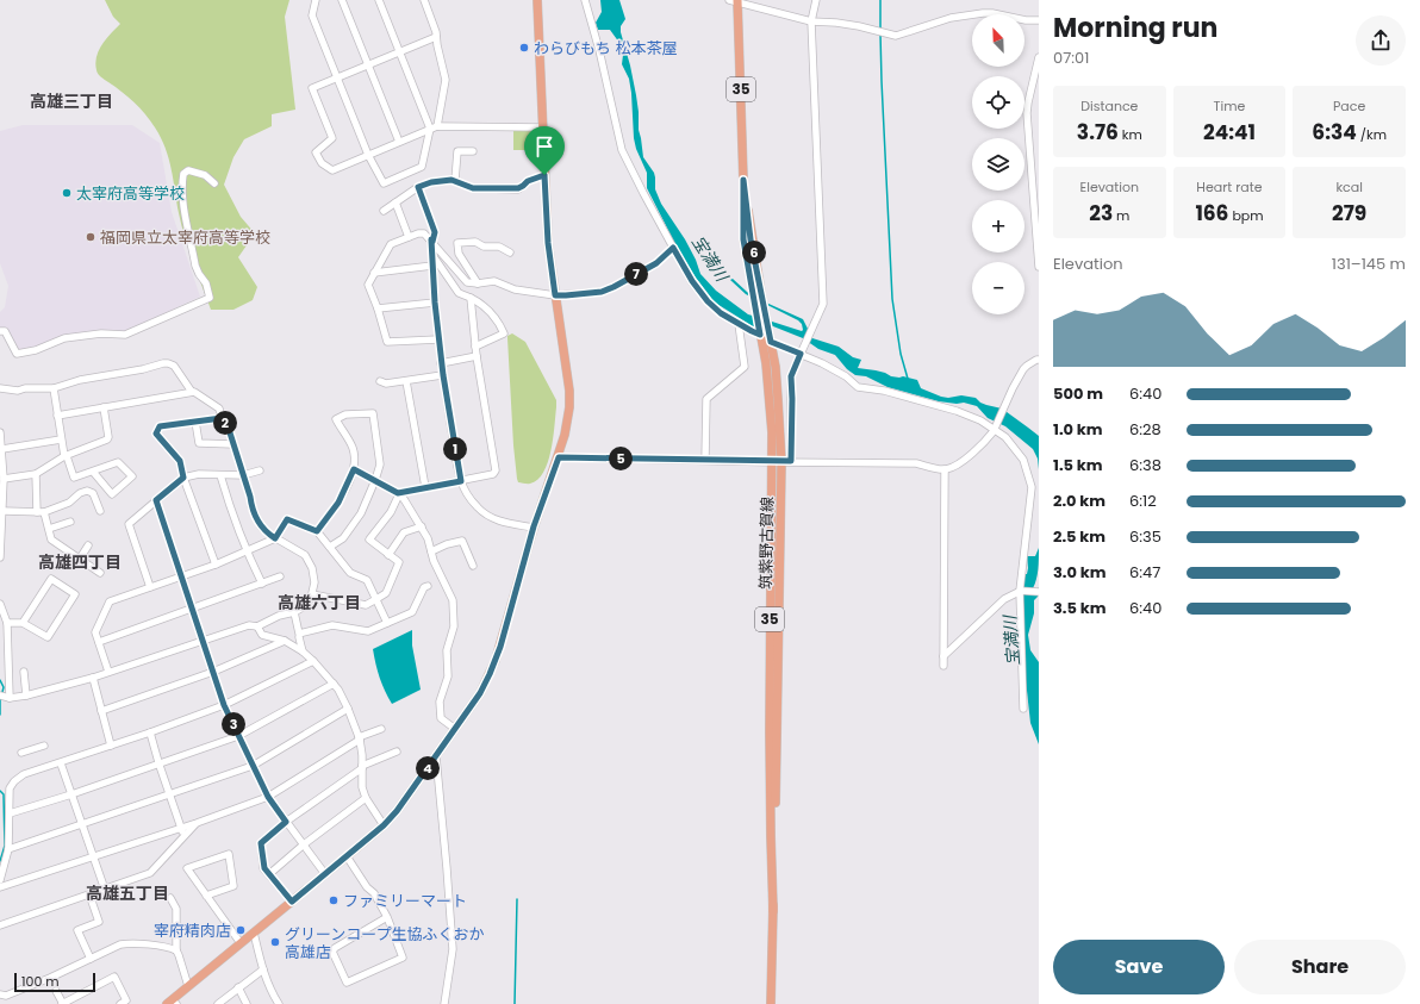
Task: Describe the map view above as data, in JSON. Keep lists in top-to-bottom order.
{
  "streets": {
    "main road": ["35", "筑紫野古賀線"]
  },
  "districts": [
    "高雄三丁目",
    "高雄四丁目",
    "高雄六丁目",
    "高雄五丁目"
  ],
  "water": ["宝満川"],
  "places": [
    "わらびもち 松本茶屋",
    "太宰府高等学校",
    "福岡県立太宰府高等学校",
    "ファミリーマート",
    "宰府精肉店",
    "グリーンコープ生協ふくおか 高雄店"
  ],
  "scale_bar": "100 m",
  "north": "top left",
  "page": {
    "heading": ["Morning run", "07:01"],
    "map_buttons": ["+", "−"],
    "stats": [
      ["Distance", "3.76 km"],
      ["Time", "24:41"],
      ["Pace", "6:34 /km"],
      ["Elevation", "23 m"],
      ["Heart rate", "166 bpm"],
      ["kcal", "279"]
    ],
    "pins": [
      "6",
      "7",
      "2",
      "1",
      "5",
      "3",
      "4"
    ],
    "chart": ["Elevation", "131–145 m"],
    "list": [
      {
        "name": "500 m",
        "note": "6:40"
      },
      {
        "name": "1.0 km",
        "note": "6:28"
      },
      {
        "name": "1.5 km",
        "note": "6:38"
      },
      {
        "name": "2.0 km",
        "note": "6:12"
      },
      {
        "name": "2.5 km",
        "note": "6:35"
      },
      {
        "name": "3.0 km",
        "note": "6:47"
      },
      {
        "name": "3.5 km",
        "note": "6:40"
      }
    ],
    "buttons": ["Save", "Share"],
    "scale": "100 m"
  }
}
